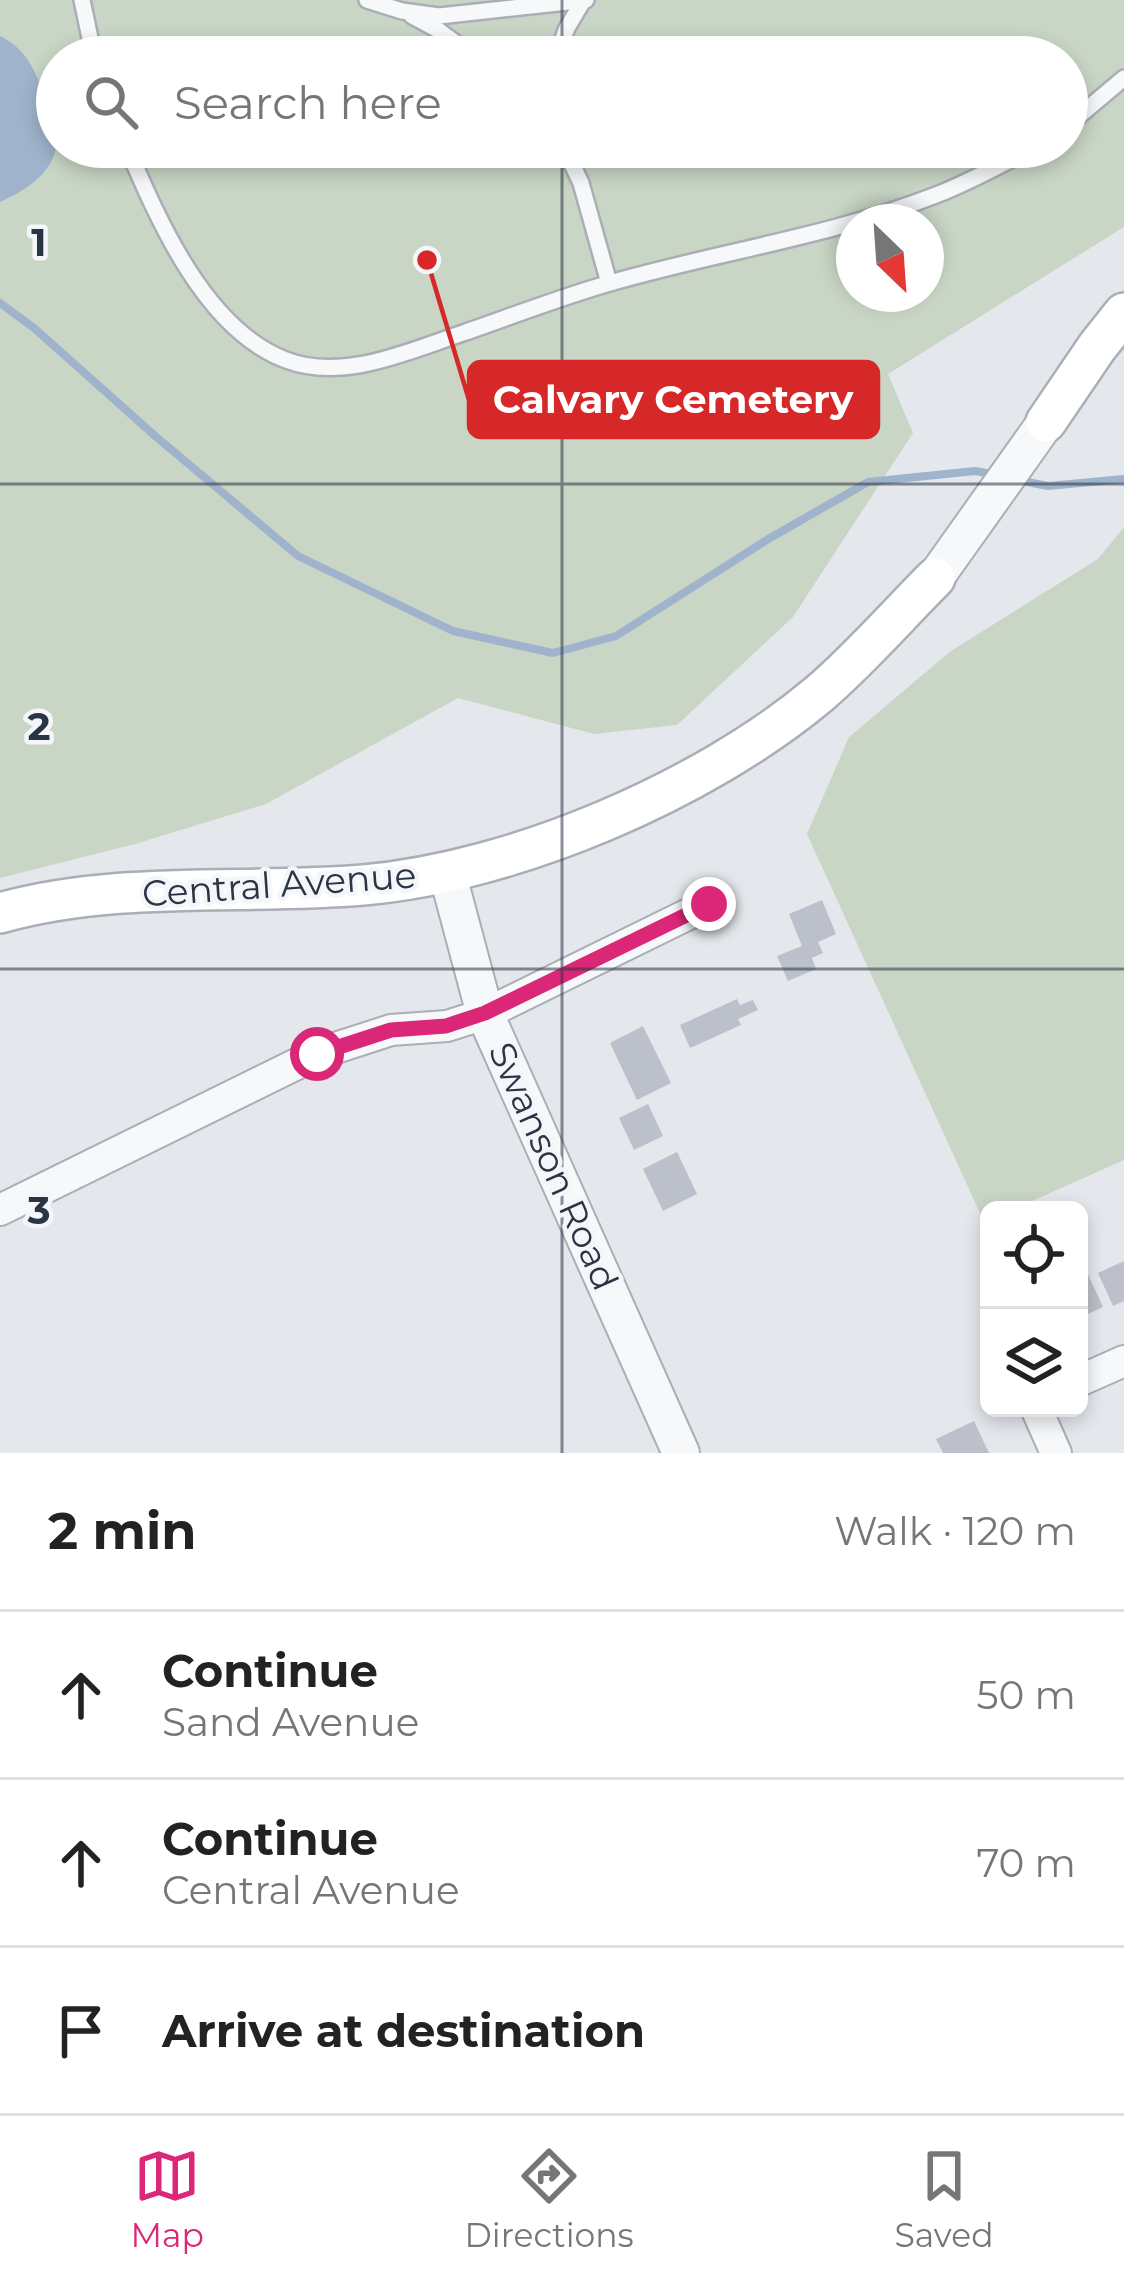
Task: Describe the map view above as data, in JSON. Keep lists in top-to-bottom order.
{
  "streets": {
    "main road": ["Central Avenue"],
    "street": ["Swanson Road"]
  },
  "crossings": [
    ["Central Avenue", "Swanson Road"]
  ],
  "places": ["Calvary Cemetery"],
  "north": "bottom right",
  "page": {
    "search": "Search here",
    "heading": ["2 min", "Walk · 120 m"],
    "list": [
      ["Continue", "Sand Avenue", "50 m"],
      ["Continue", "Central Avenue", "70 m"],
      "Arrive at destination"
    ],
    "nav": ["Map", "Directions", "Saved"]
  },
  "grid": {
    "rows": ["1", "2", "3"]
  }
}
